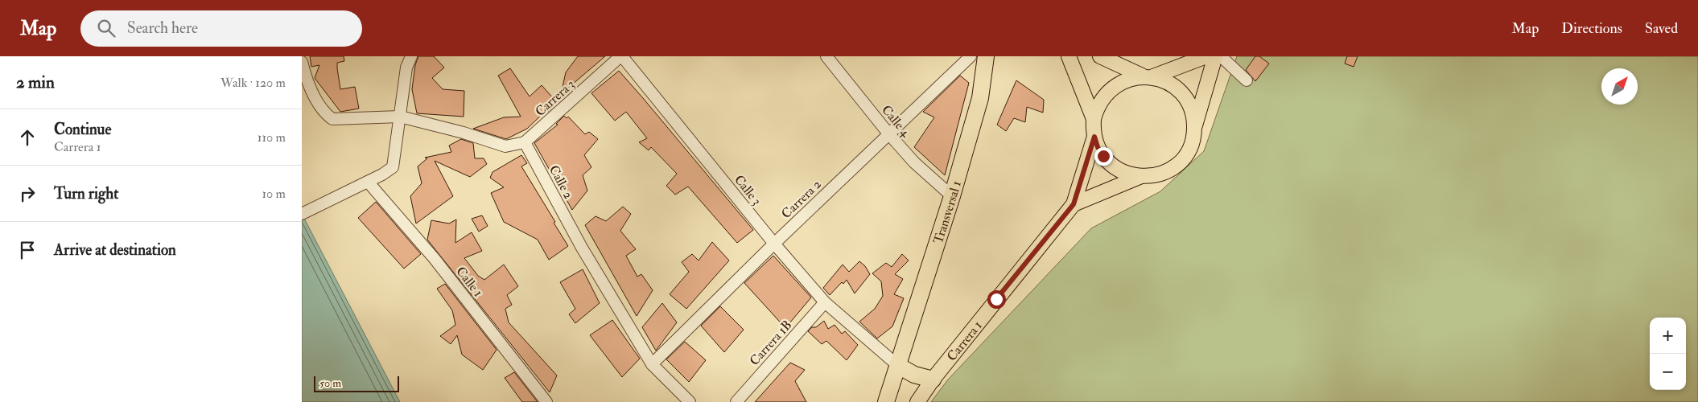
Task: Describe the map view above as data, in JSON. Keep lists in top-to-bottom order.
{
  "streets": {
    "highway": ["Transversal 1"],
    "main road": ["Carrera 1"],
    "street": [
      "Carrera 3",
      "Calle 4",
      "Calle 2",
      "Calle 3",
      "Carrera 2",
      "Calle 1",
      "Carrera 1B"
    ]
  },
  "crossings": [
    ["Carrera 3", "Calle 2"],
    ["Carrera 3", "Calle 3"],
    ["Calle 4", "Carrera 2"],
    ["Calle 4", "Transversal 1"],
    ["Calle 2", "Carrera 2"],
    ["Calle 3", "Carrera 2"],
    ["Calle 3", "Transversal 1"],
    ["Calle 3", "Carrera 1B"]
  ],
  "scale_bar": "50 m",
  "north": "top right",
  "page": {
    "header": "Map",
    "search": "Search here",
    "nav": ["Map", "Directions", "Saved"],
    "heading": ["2 min", "Walk · 120 m"],
    "list": [
      ["Continue", "Carrera 1", "110 m"],
      ["Turn right", "10 m"],
      "Arrive at destination"
    ],
    "map_buttons": ["+", "−"],
    "scale": "50 m"
  }
}
